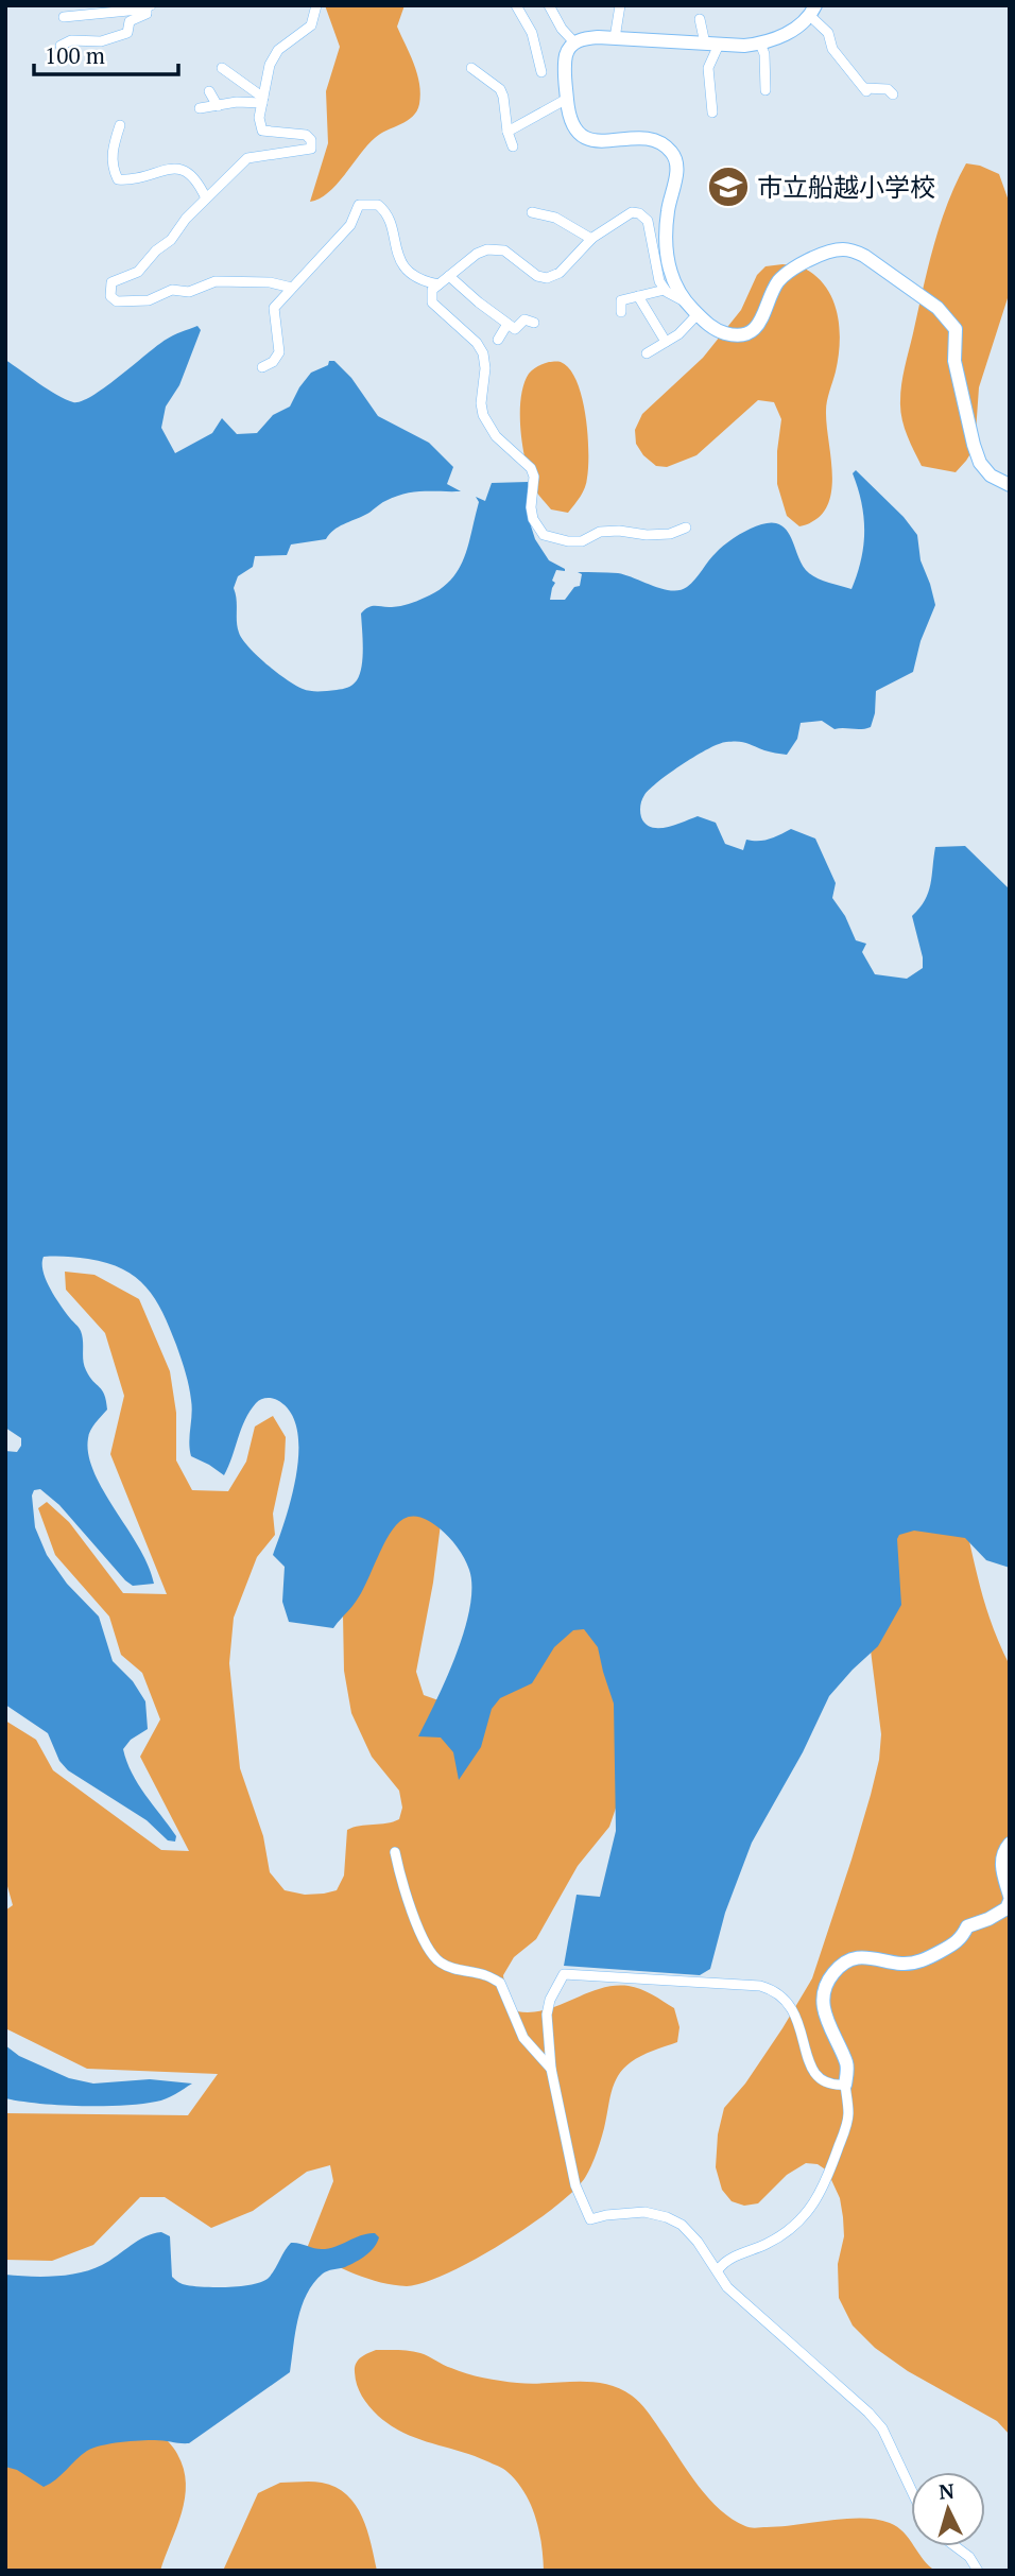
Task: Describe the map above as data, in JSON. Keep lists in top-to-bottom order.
{
  "places": {
    "school or university": ["市立船越小学校"]
  },
  "scale_bar": "100 m",
  "north": "top"
}
